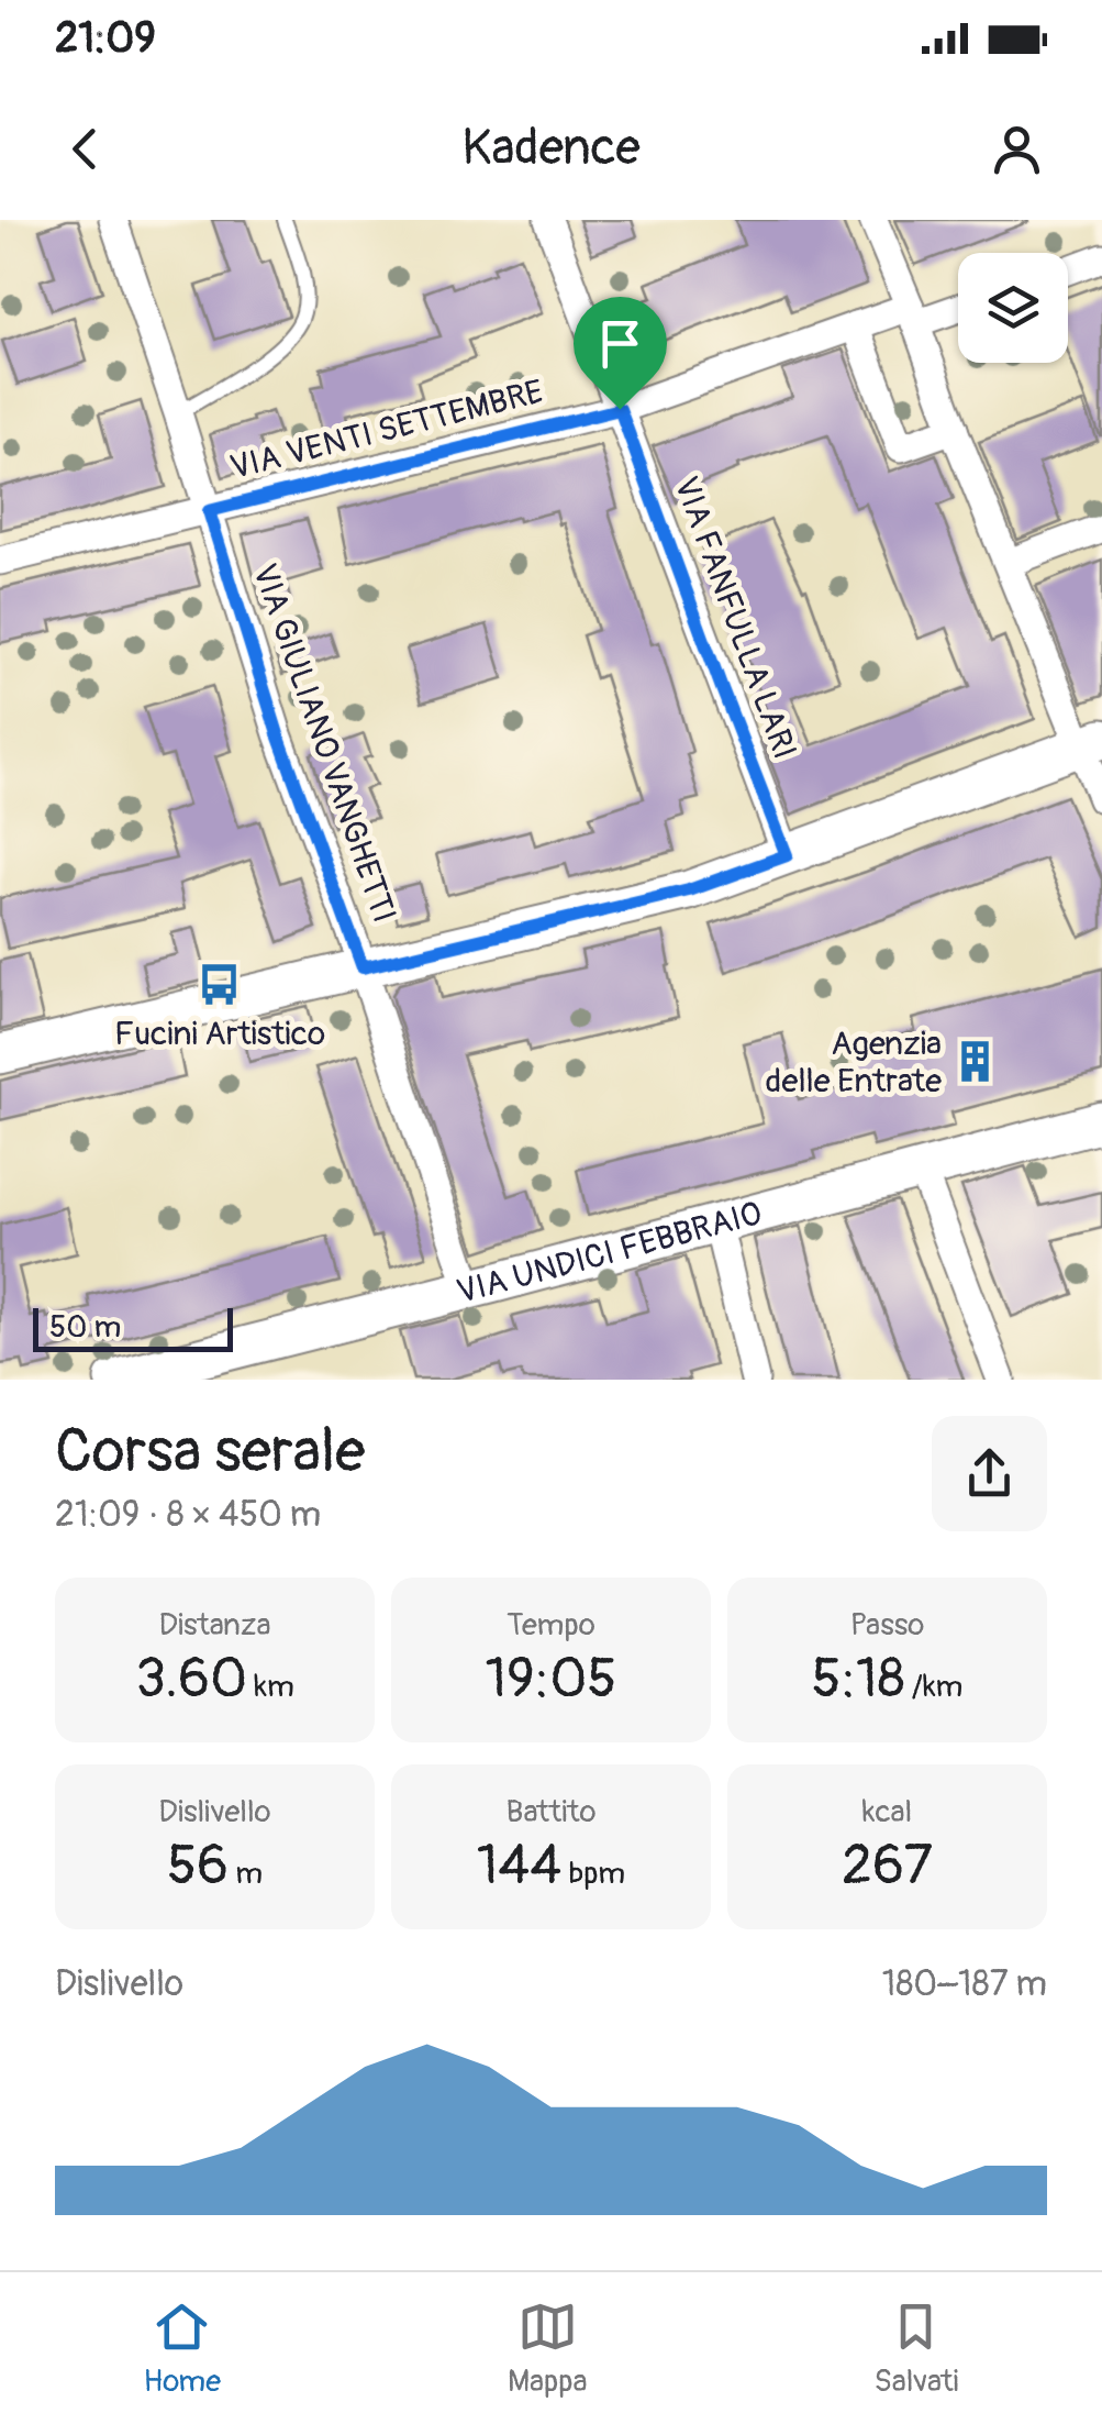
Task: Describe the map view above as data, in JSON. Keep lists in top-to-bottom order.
{
  "streets": {
    "main road": ["VIA UNDICI FEBBRAIO"],
    "street": ["VIA VENTI SETTEMBRE", "VIA FANFULLA LARI", "VIA GIULIANO VANGHETTI"]
  },
  "crossings": [
    ["VIA VENTI SETTEMBRE", "VIA FANFULLA LARI"],
    ["VIA VENTI SETTEMBRE", "VIA GIULIANO VANGHETTI"],
    ["VIA GIULIANO VANGHETTI", "VIA UNDICI FEBBRAIO"]
  ],
  "places": {
    "bus stop": ["Fucini Artistico"],
    "building": ["Agenzia delle Entrate"]
  },
  "scale_bar": "50 m",
  "page": {
    "status": "21:09",
    "header": "Kadence",
    "scale": "50 m",
    "heading": ["Corsa serale", "21:09 · 8 × 450 m"],
    "stats": [
      ["Distanza", "3.60 km"],
      ["Tempo", "19:05"],
      ["Passo", "5:18 /km"],
      ["Dislivello", "56 m"],
      ["Battito", "144 bpm"],
      ["kcal", "267"]
    ],
    "chart": ["Dislivello", "180–187 m"],
    "tabs": ["Home", "Mappa", "Salvati"]
  }
}
